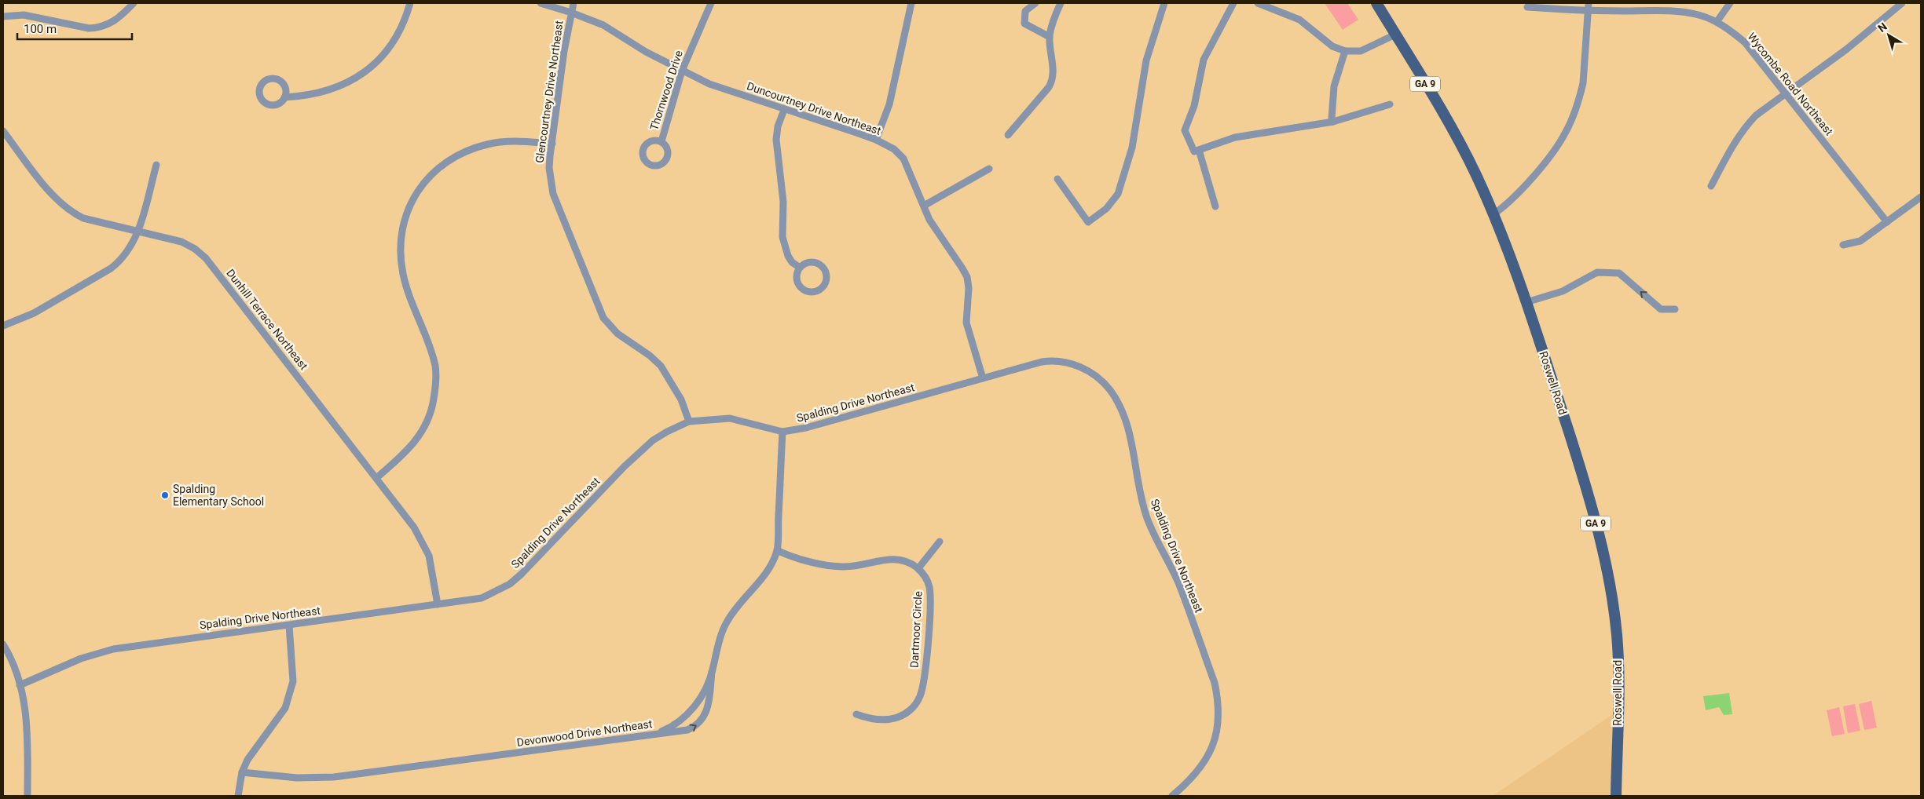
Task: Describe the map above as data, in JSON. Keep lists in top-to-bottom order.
{
  "streets": {
    "main road": ["GA 9", "Roswell Road"],
    "street": [
      "Wycombe Road Northeast",
      "Thornwood Drive",
      "Glencourtney Drive Northeast",
      "Duncourtney Drive Northeast",
      "Dunhill Terrace Northeast",
      "Spalding Drive Northeast",
      "Dartmoor Circle",
      "Devonwood Drive Northeast"
    ]
  },
  "crossings": [
    ["Thornwood Drive", "Duncourtney Drive Northeast"],
    ["Glencourtney Drive Northeast", "Duncourtney Drive Northeast"],
    ["Glencourtney Drive Northeast", "Spalding Drive Northeast"],
    ["Duncourtney Drive Northeast", "Spalding Drive Northeast"],
    ["Dunhill Terrace Northeast", "Spalding Drive Northeast"],
    ["Spalding Drive Northeast", "Devonwood Drive Northeast"],
    ["Dartmoor Circle", "Devonwood Drive Northeast"]
  ],
  "places": ["Spalding Elementary School"],
  "scale_bar": "100 m",
  "north": "top left"
}
